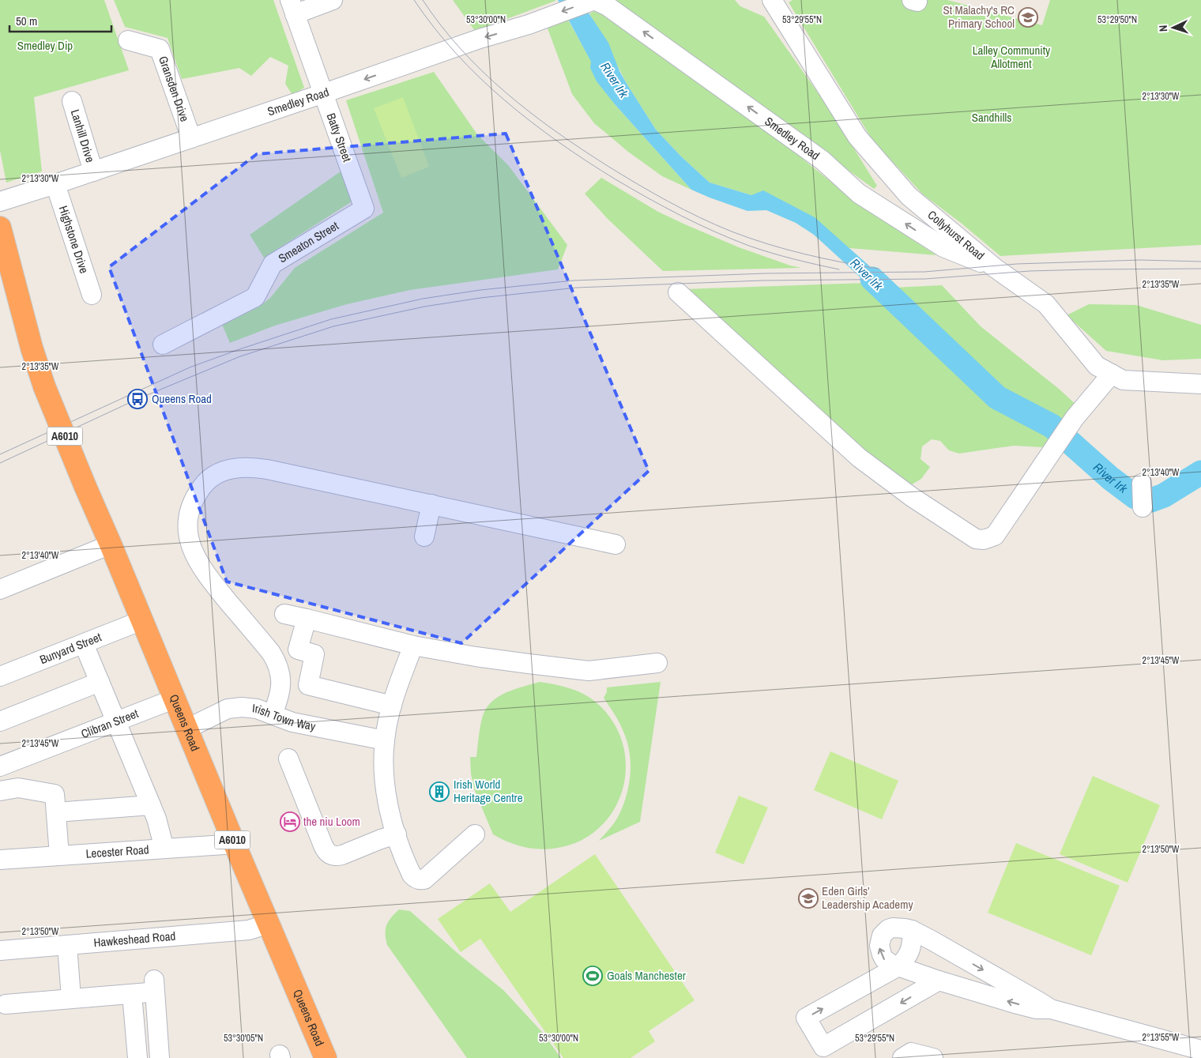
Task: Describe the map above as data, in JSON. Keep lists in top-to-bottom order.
{
  "streets": {
    "highway": ["A6010", "Queens Road"],
    "street": [
      "Gransden Drive",
      "Smedley Road",
      "Lanhill Drive",
      "Batty Street",
      "Collyhurst Road",
      "Highstone Drive",
      "Smeaton Street",
      "Bunyard Street",
      "Irish Town Way",
      "Clibran Street",
      "Lecester Road",
      "Hawkeshead Road"
    ]
  },
  "crossings": [
    ["Gransden Drive", "Smedley Road"],
    ["Smedley Road", "Lanhill Drive"],
    ["Smedley Road", "Batty Street"],
    ["Smedley Road", "Collyhurst Road"],
    ["Smedley Road", "Highstone Drive"],
    ["Batty Street", "Smeaton Street"],
    ["Bunyard Street", "Queens Road"],
    ["Irish Town Way", "Queens Road"],
    ["Queens Road", "Clibran Street"],
    ["Queens Road", "Lecester Road"],
    ["Queens Road", "Hawkeshead Road"]
  ],
  "one_way": ["Smedley Road"],
  "water": ["River Irk"],
  "parks": ["Smedley Dip", "Lalley Community Allotment", "Sandhills"],
  "places": {
    "school or university": ["St Malachy's RC Primary School", "Eden Girls’ Leadership Academy"],
    "bus stop": ["Queens Road"],
    "building": ["Irish World Heritage Centre"],
    "hotel": ["the niu Loom"],
    "sports": ["Goals Manchester"]
  },
  "scale_bar": "50 m",
  "north": "left",
  "coordinates": [
    "53°30'00\"N",
    "53°29'55\"N",
    "53°29'50\"N",
    "2°13'30\"W",
    "2°13'35\"W",
    "2°13'40\"W",
    "2°13'45\"W",
    "2°13'50\"W",
    "2°13'55\"W",
    "53°30'05\"N"
  ]
}
